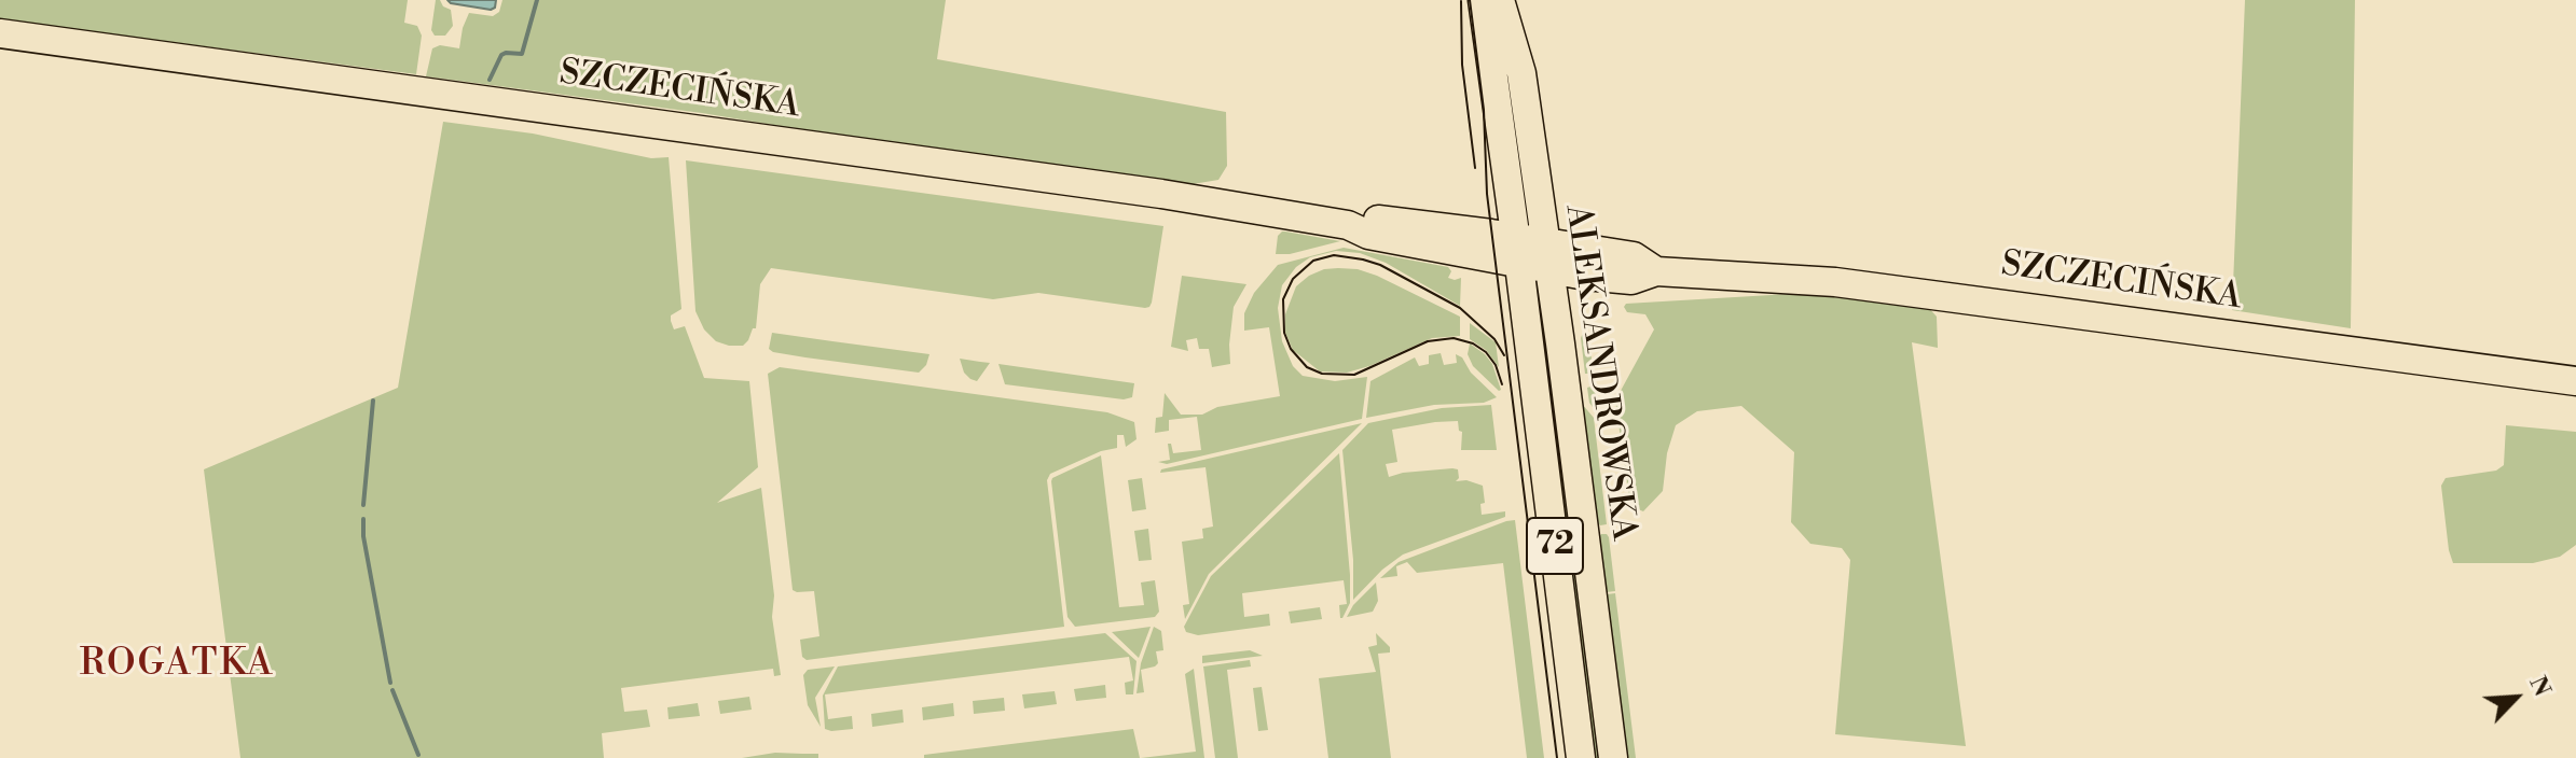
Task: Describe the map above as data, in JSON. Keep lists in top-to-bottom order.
{
  "streets": {
    "main road": ["SZCZECIŃSKA", "ALEKSANDROWSKA", "72"]
  },
  "crossings": [
    ["SZCZECIŃSKA", "ALEKSANDROWSKA"]
  ],
  "districts": ["ROGATKA"],
  "north": "top right"
}
